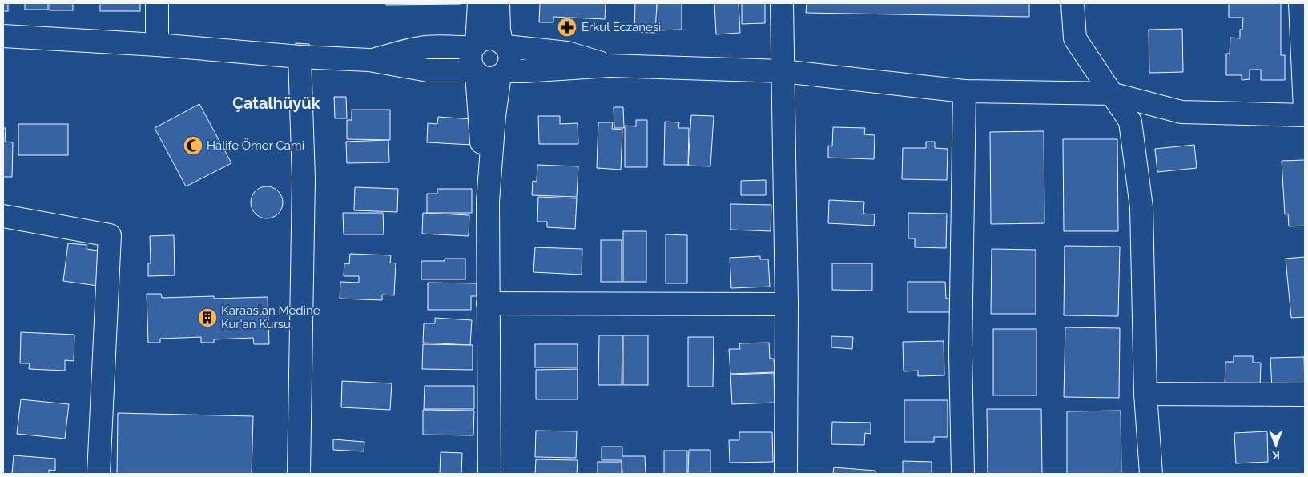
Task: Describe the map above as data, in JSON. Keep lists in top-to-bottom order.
{
  "districts": ["Çatalhüyük"],
  "places": {
    "pharmacy": ["Erkul Eczanesi"],
    "mosque": ["Halife Ömer Cami"],
    "building": ["Karaaslan Medine Kur'an Kursu"]
  },
  "north": "bottom"
}
